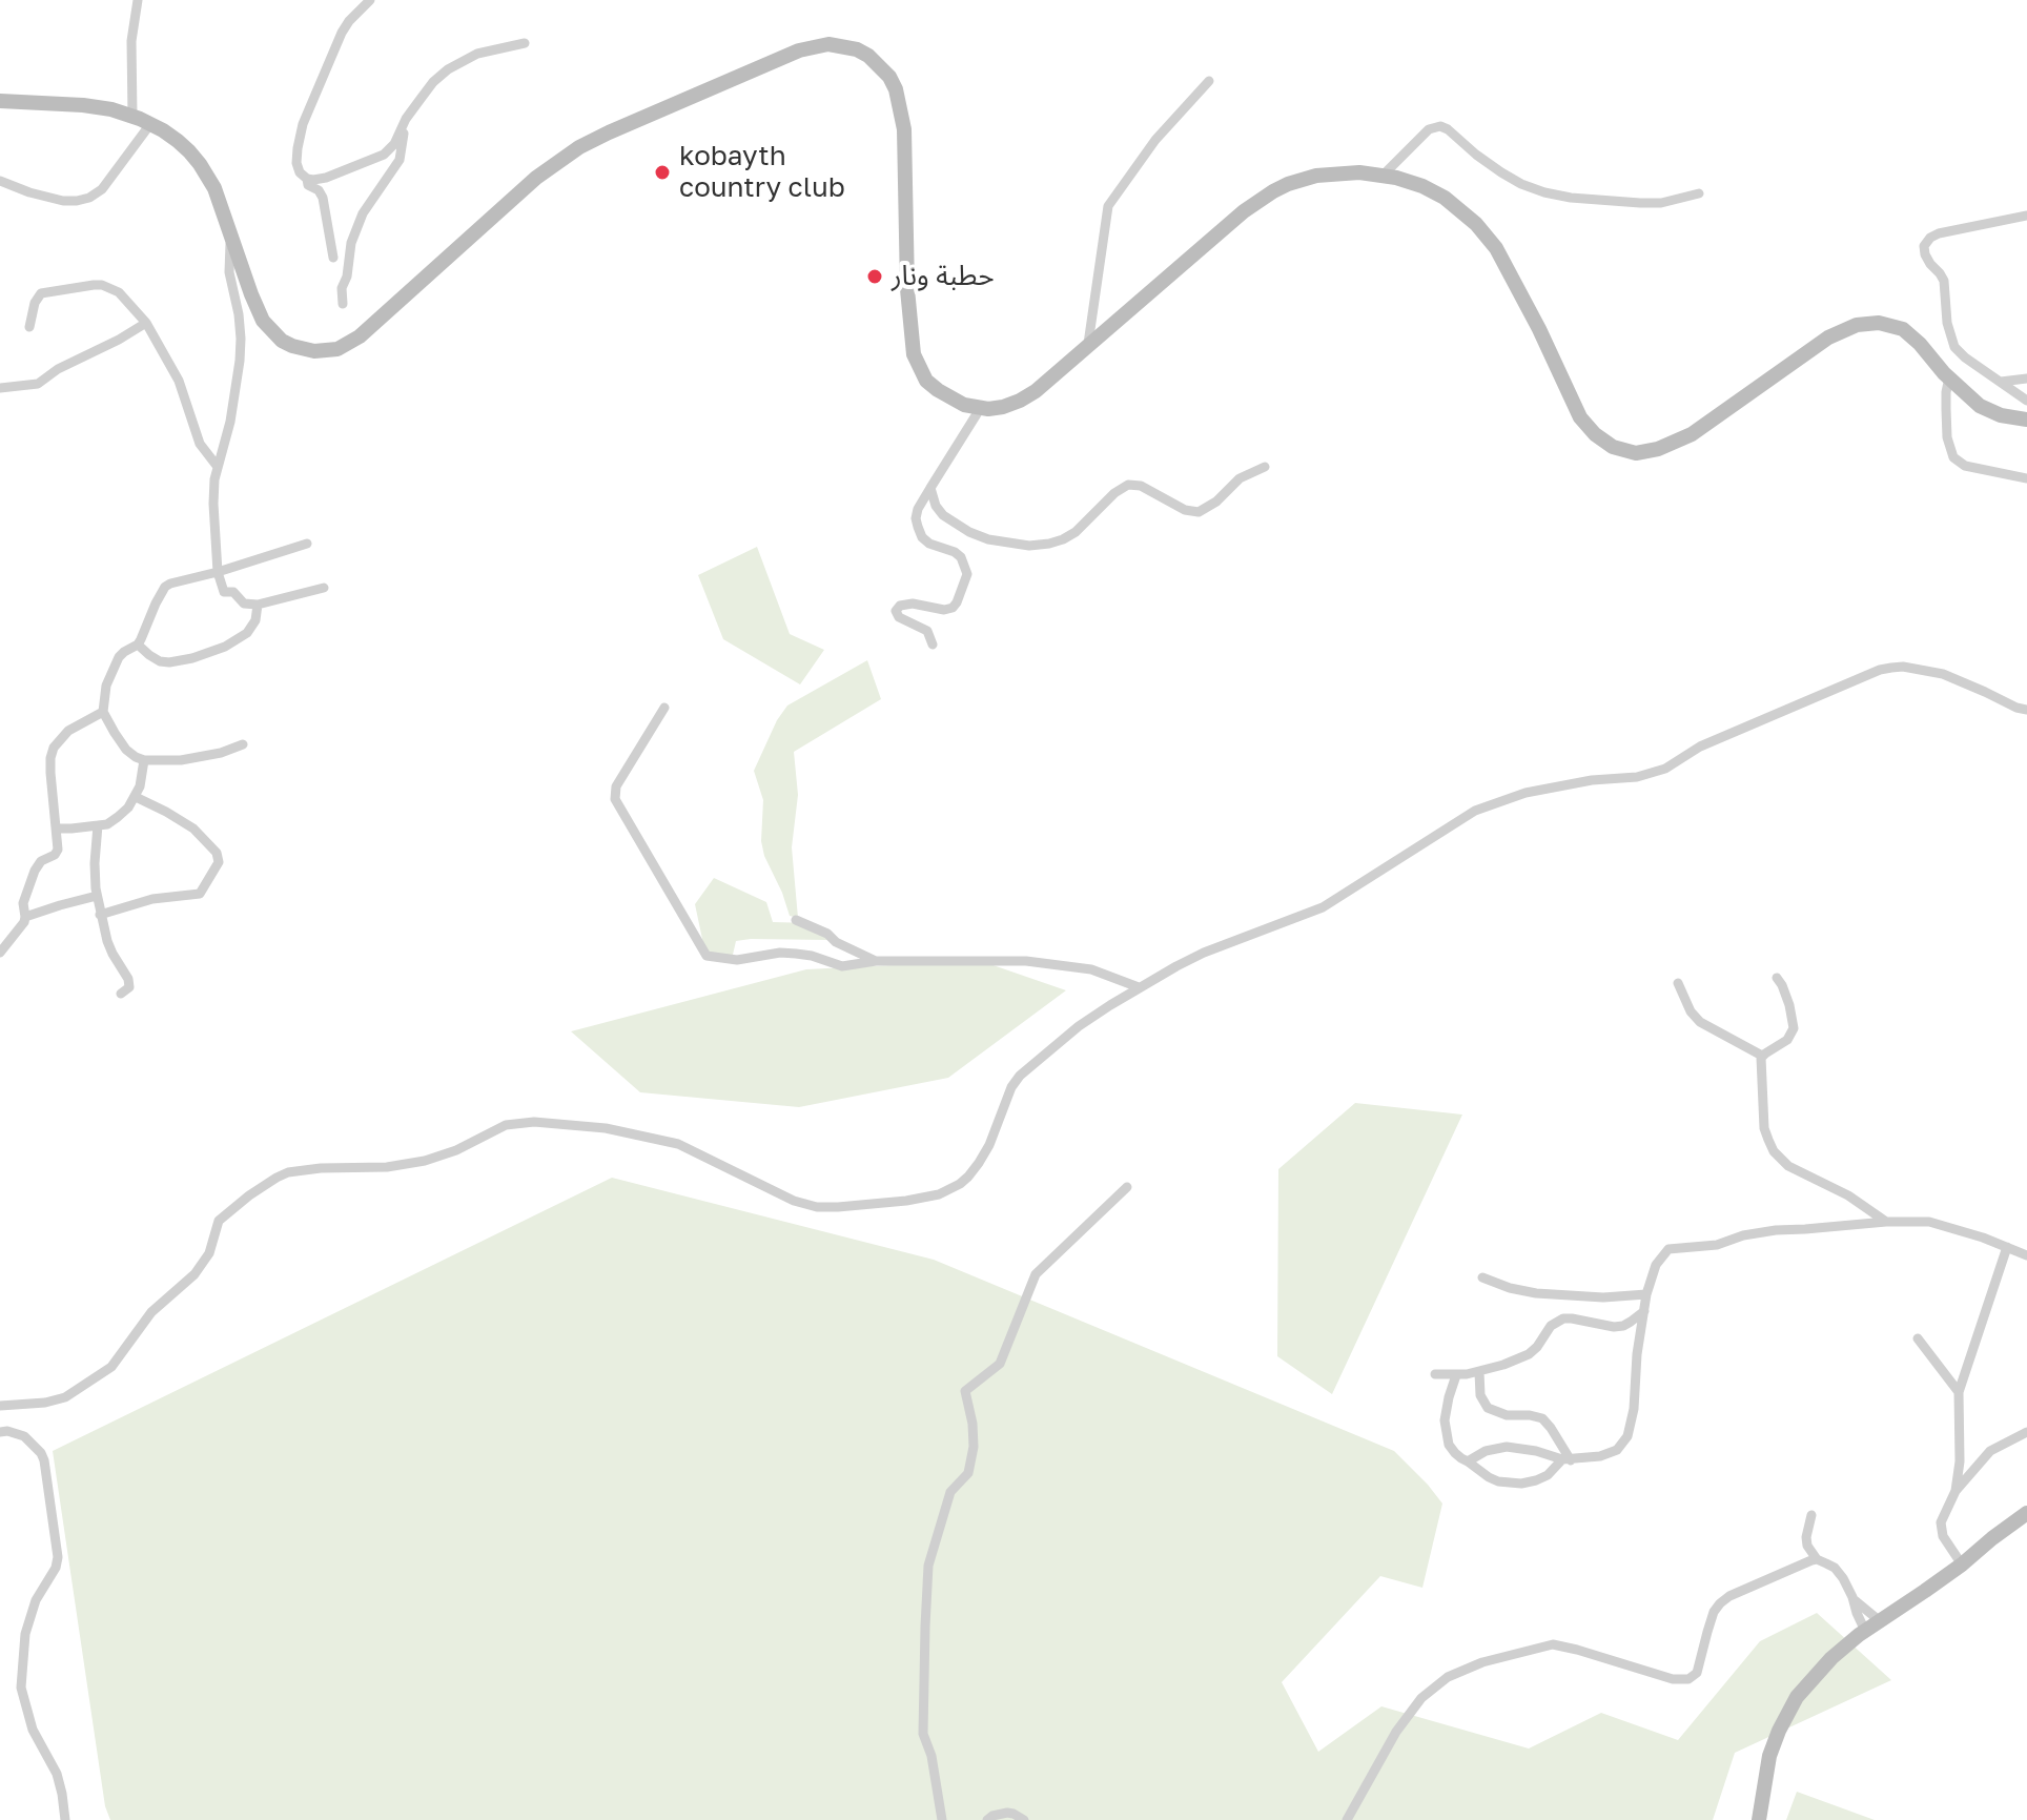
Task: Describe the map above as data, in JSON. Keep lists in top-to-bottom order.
{
  "places": ["kobayth country club", "حطبة ونار"]
}
